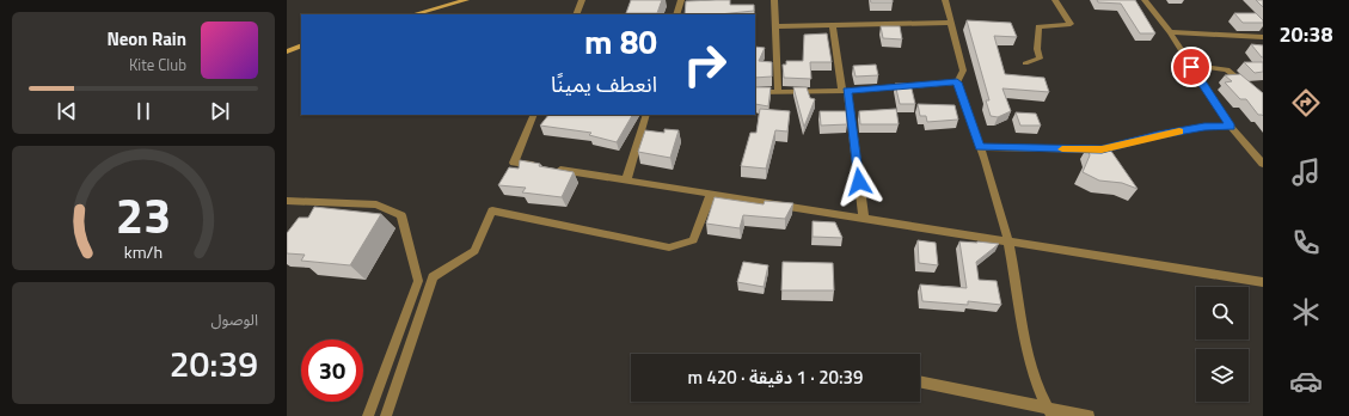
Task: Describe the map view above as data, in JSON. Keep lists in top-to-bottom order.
{
  "page": {
    "tabs": "20:38",
    "turn": ["80 m", "انعطف يمينًا"],
    "song": ["Neon Rain", "Kite Club"],
    "tile": ["الوصول", "20:39"],
    "limit": "30",
    "trip": "20:39 · 1 دقيقة · 420 m",
    "gauge": ["23", "km/h"]
  }
}
